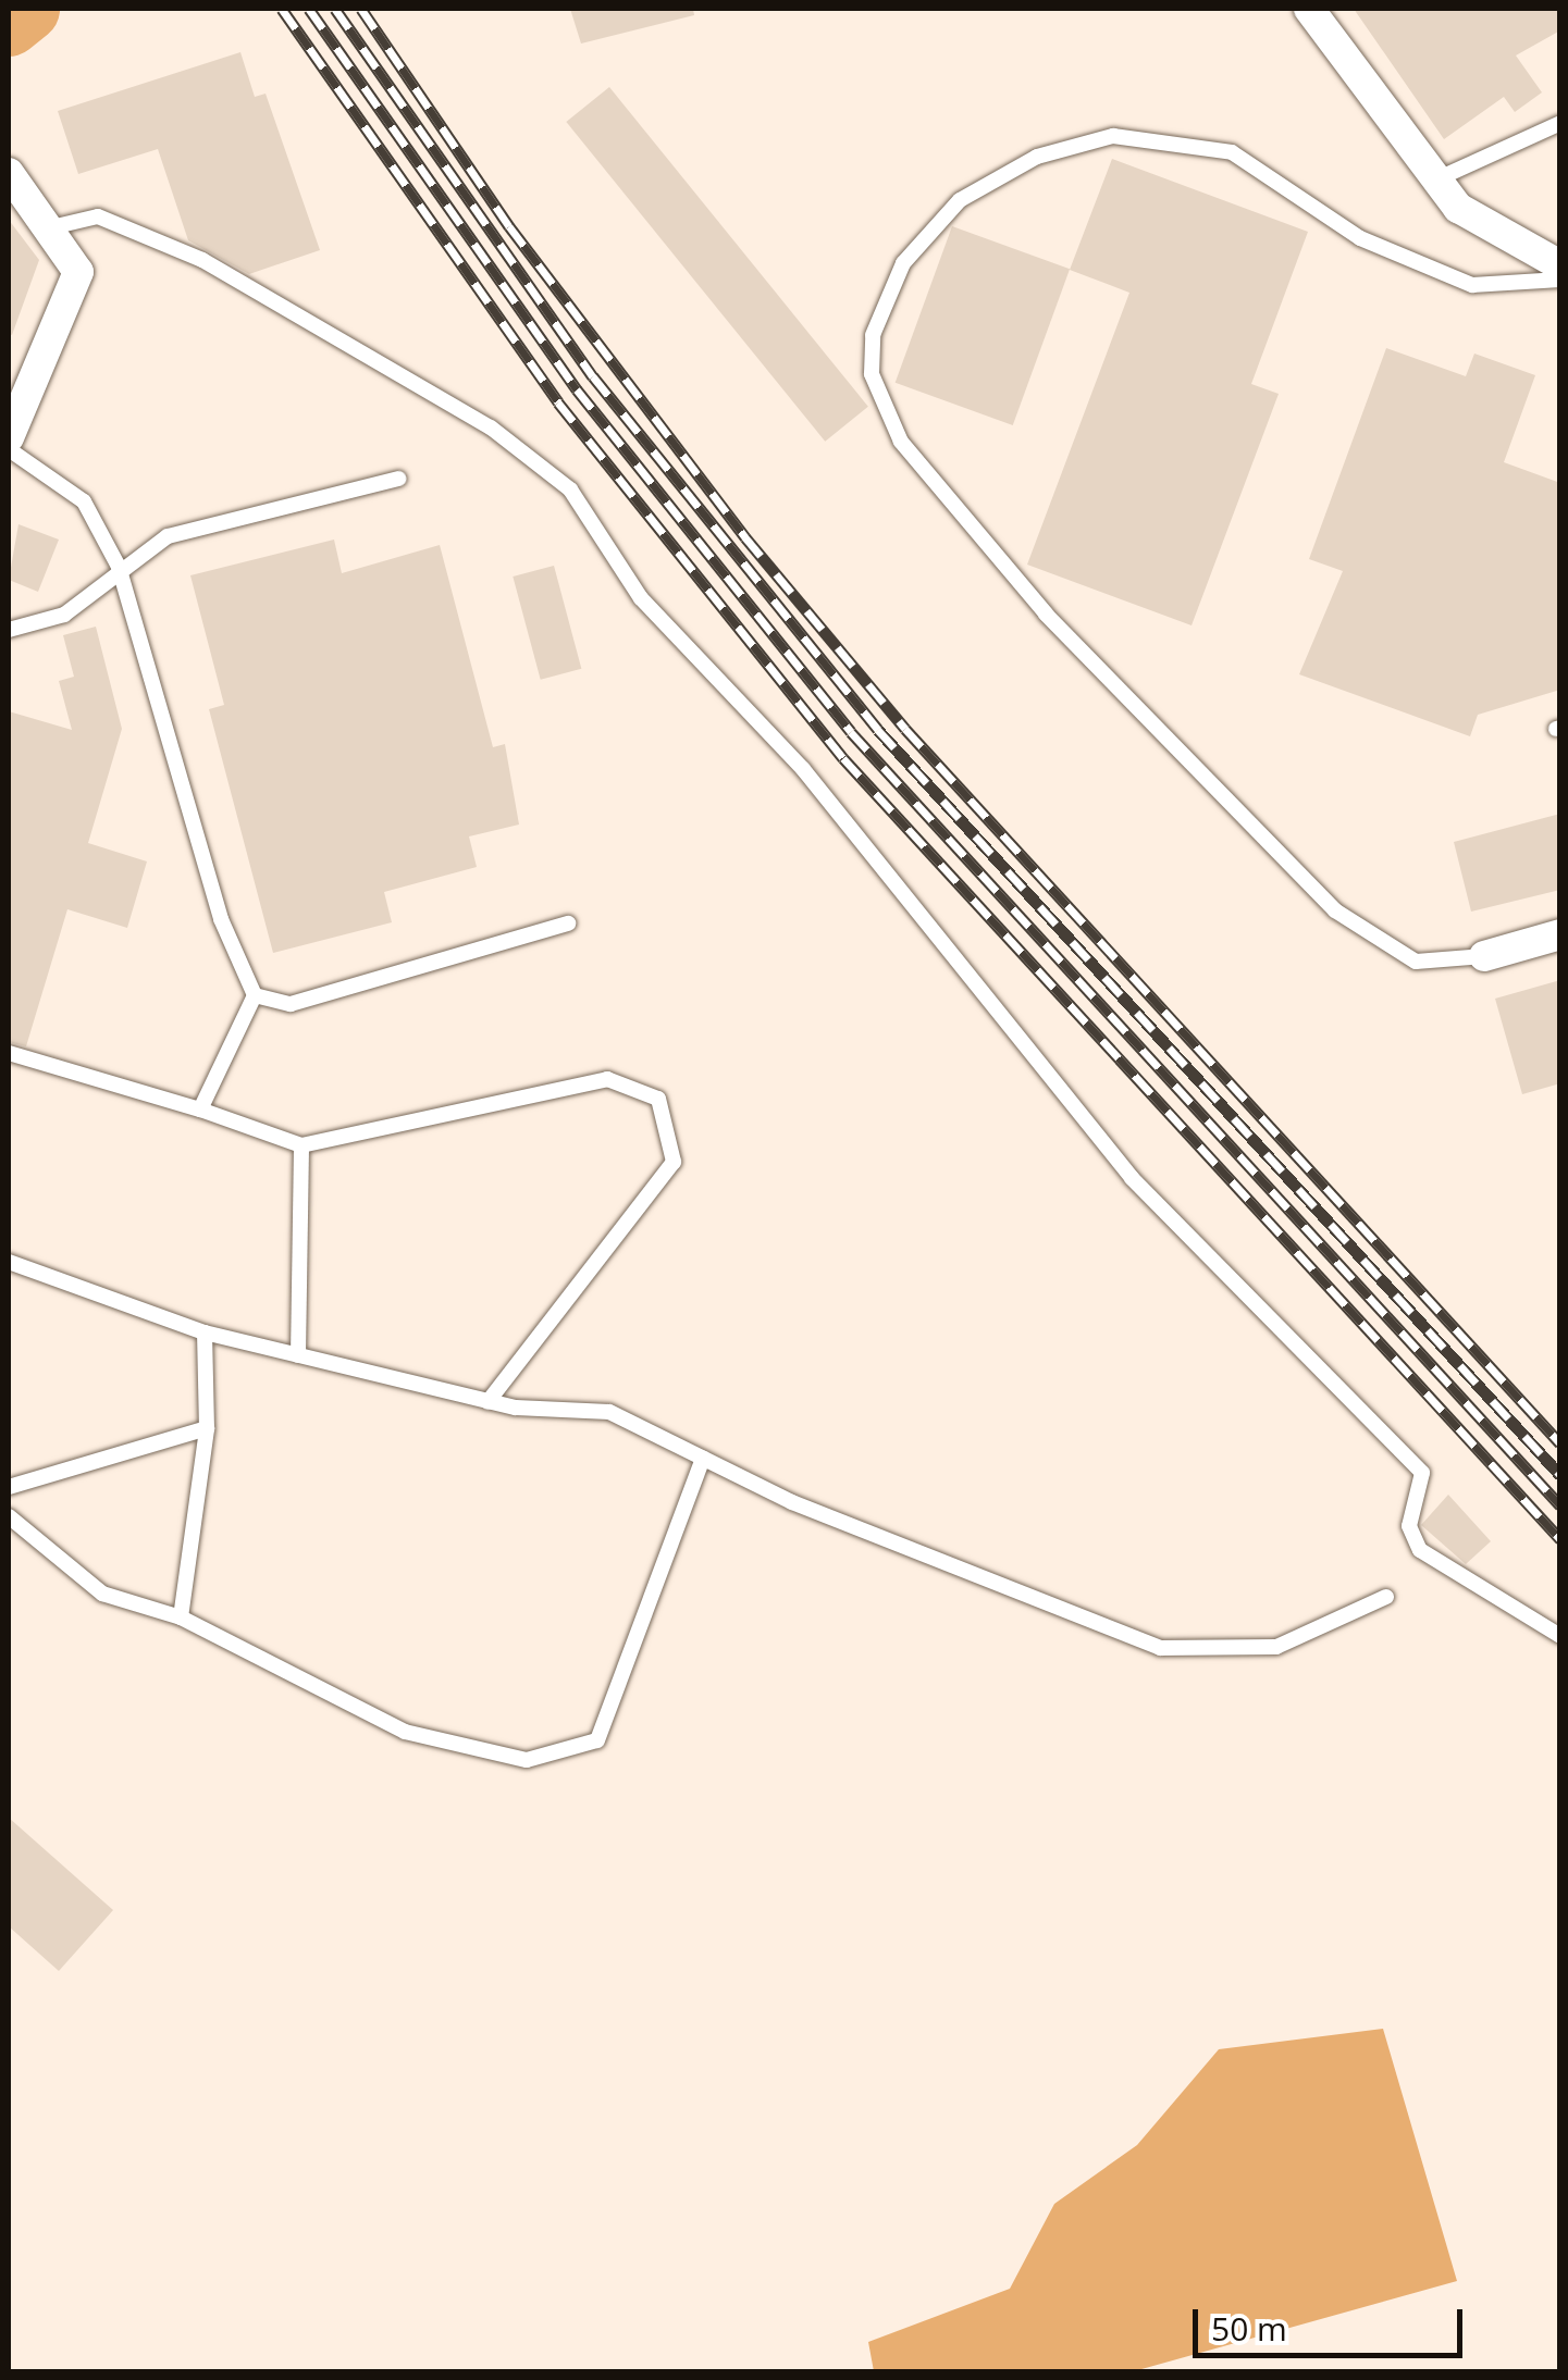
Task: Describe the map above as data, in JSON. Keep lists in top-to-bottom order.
{
  "scale_bar": "50 m"
}
